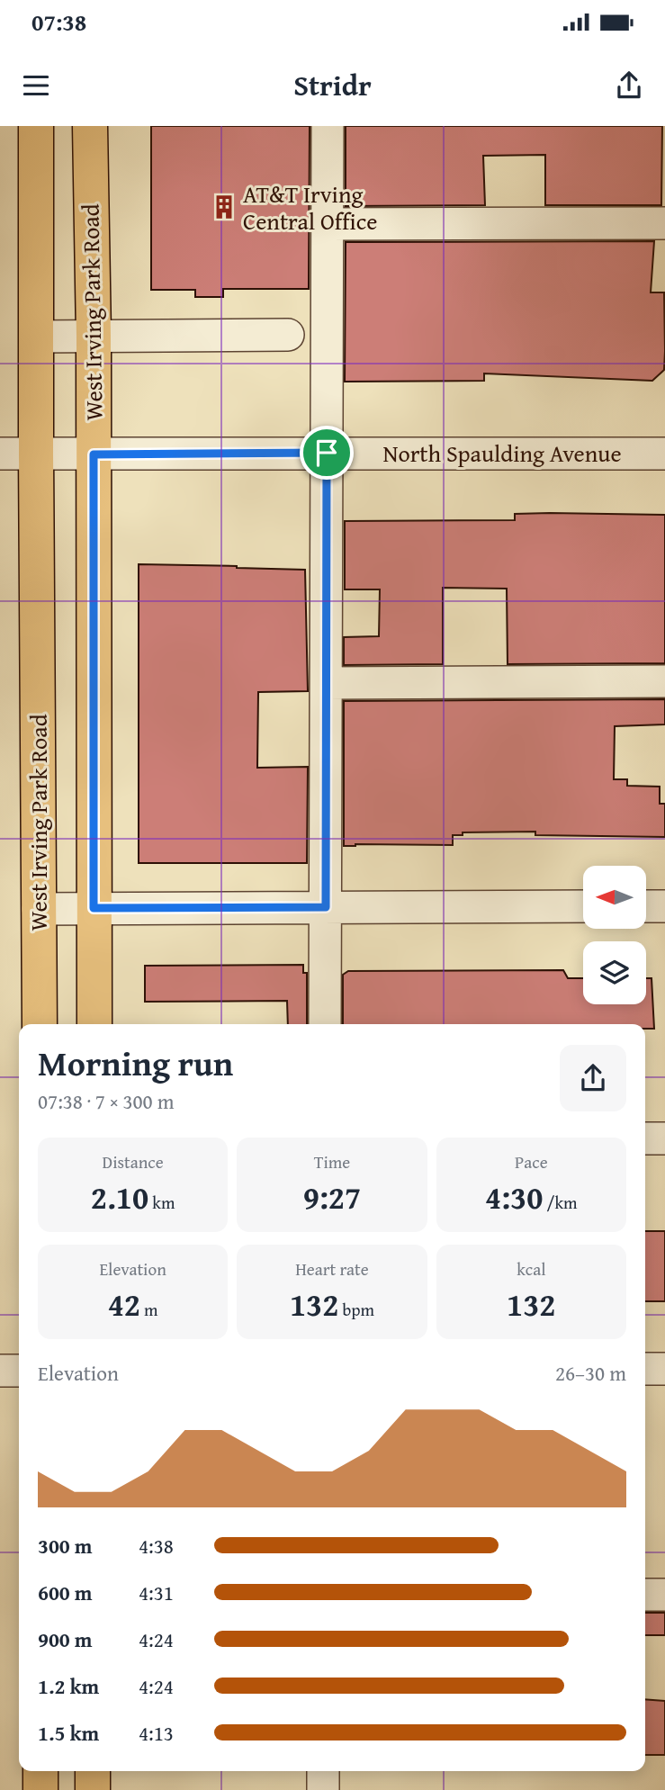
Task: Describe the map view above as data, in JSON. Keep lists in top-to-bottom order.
{
  "streets": {
    "main road": ["West Irving Park Road"],
    "street": ["North Spaulding Avenue"]
  },
  "crossings": [
    ["West Irving Park Road", "North Spaulding Avenue"]
  ],
  "places": {
    "building": ["AT&T Irving Central Office"]
  },
  "north": "left",
  "page": {
    "status": "07:38",
    "header": "Stridr",
    "heading": ["Morning run", "07:38 · 7 × 300 m"],
    "stats": [
      ["Distance", "2.10 km"],
      ["Time", "9:27"],
      ["Pace", "4:30 /km"],
      ["Elevation", "42 m"],
      ["Heart rate", "132 bpm"],
      ["kcal", "132"]
    ],
    "chart": ["Elevation", "26–30 m"],
    "list": [
      {
        "name": "300 m",
        "note": "4:38"
      },
      {
        "name": "600 m",
        "note": "4:31"
      },
      {
        "name": "900 m",
        "note": "4:24"
      },
      {
        "name": "1.2 km",
        "note": "4:24"
      },
      {
        "name": "1.5 km",
        "note": "4:13"
      }
    ]
  }
}
